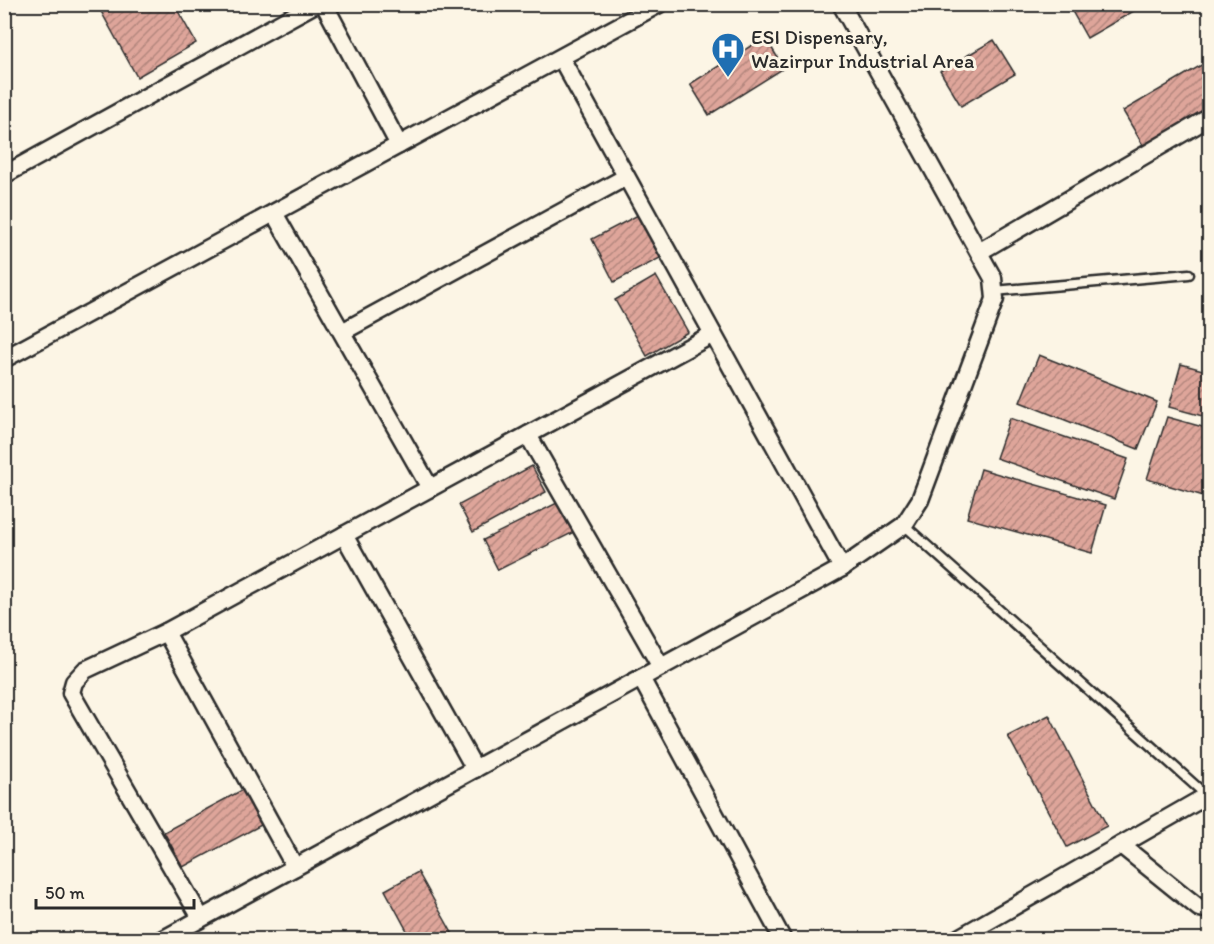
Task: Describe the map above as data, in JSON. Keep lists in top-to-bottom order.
{
  "places": {
    "hospital": ["ESI Dispensary, Wazirpur Industrial Area"]
  },
  "scale_bar": "50 m"
}
